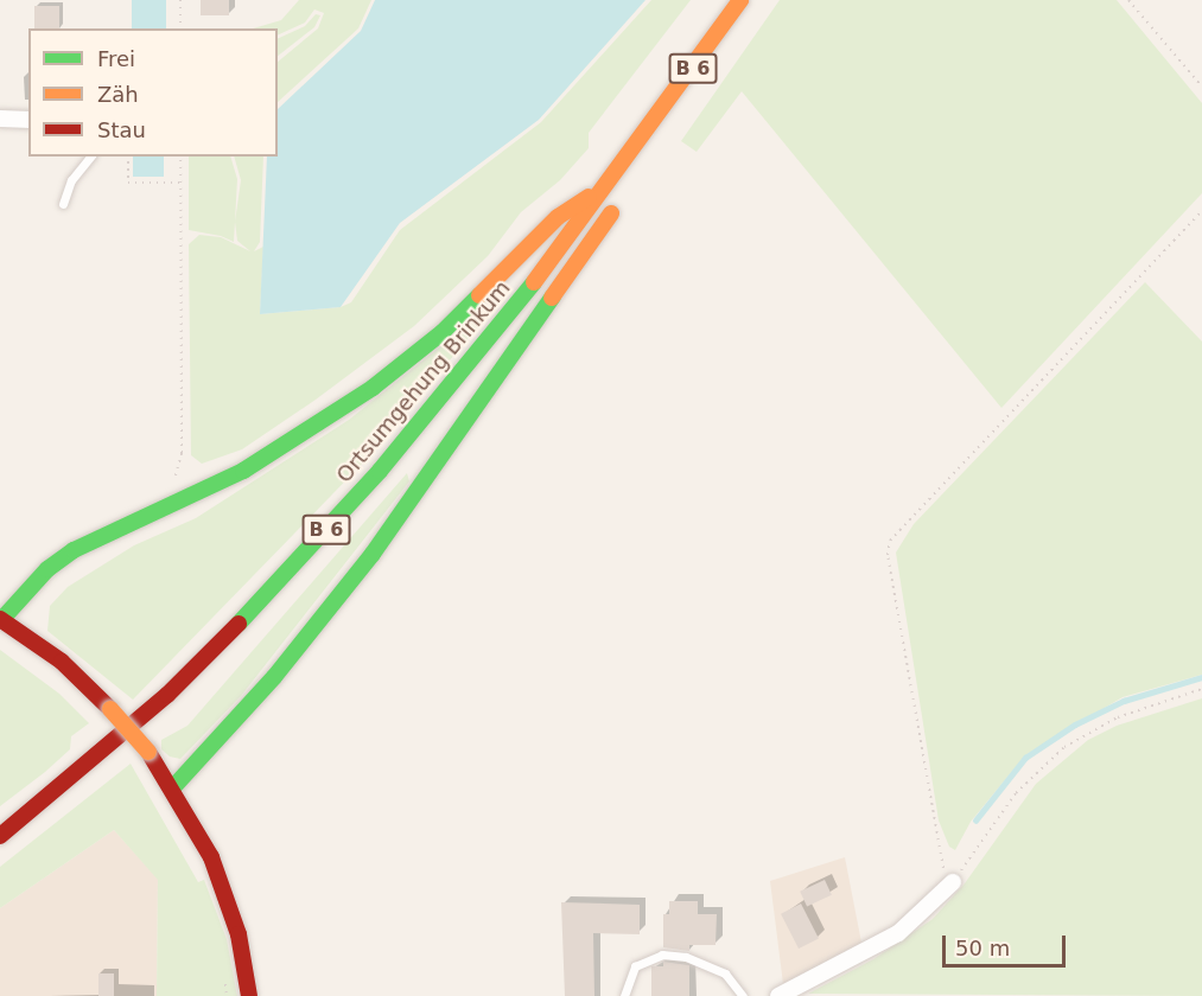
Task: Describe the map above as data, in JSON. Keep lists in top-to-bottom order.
{
  "streets": {
    "main road": ["B 6", "Ortsumgehung Brinkum"]
  },
  "crossings": [
    ["B 6", "Ortsumgehung Brinkum"]
  ],
  "legend": ["Frei", "Zäh", "Stau"],
  "scale_bar": "50 m"
}
